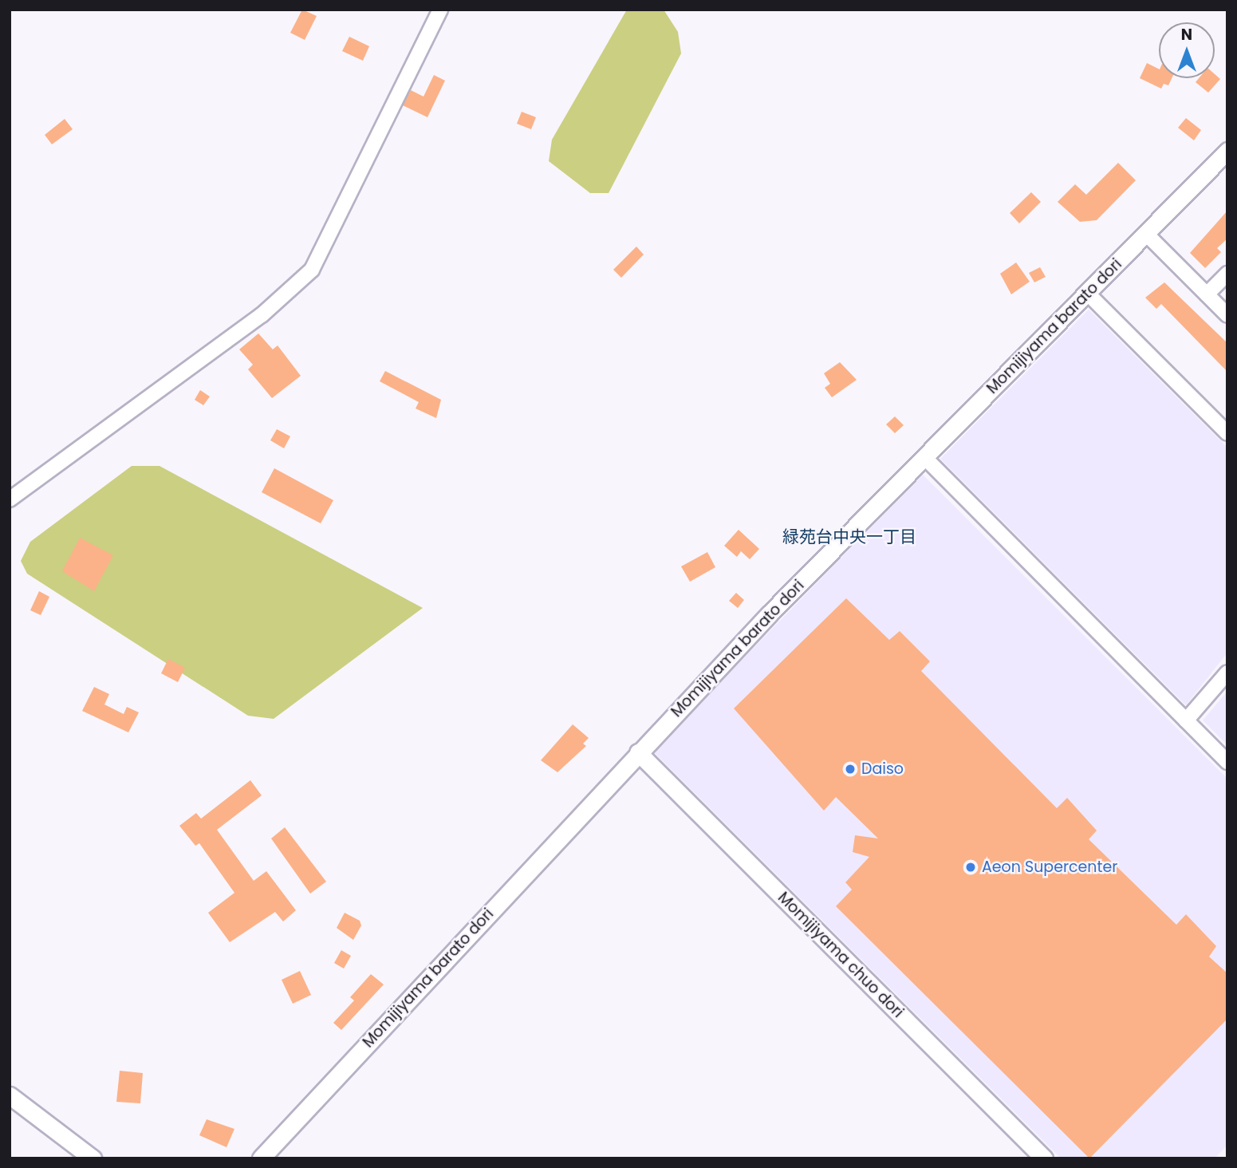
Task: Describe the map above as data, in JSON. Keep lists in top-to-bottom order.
{
  "streets": {
    "street": ["Momijiyama barato dori", "Momijiyama chuo dori"]
  },
  "crossings": [
    ["Momijiyama barato dori", "Momijiyama chuo dori"]
  ],
  "districts": ["緑苑台中央一丁目"],
  "places": ["Daiso", "Aeon Supercenter"],
  "north": "top"
}
